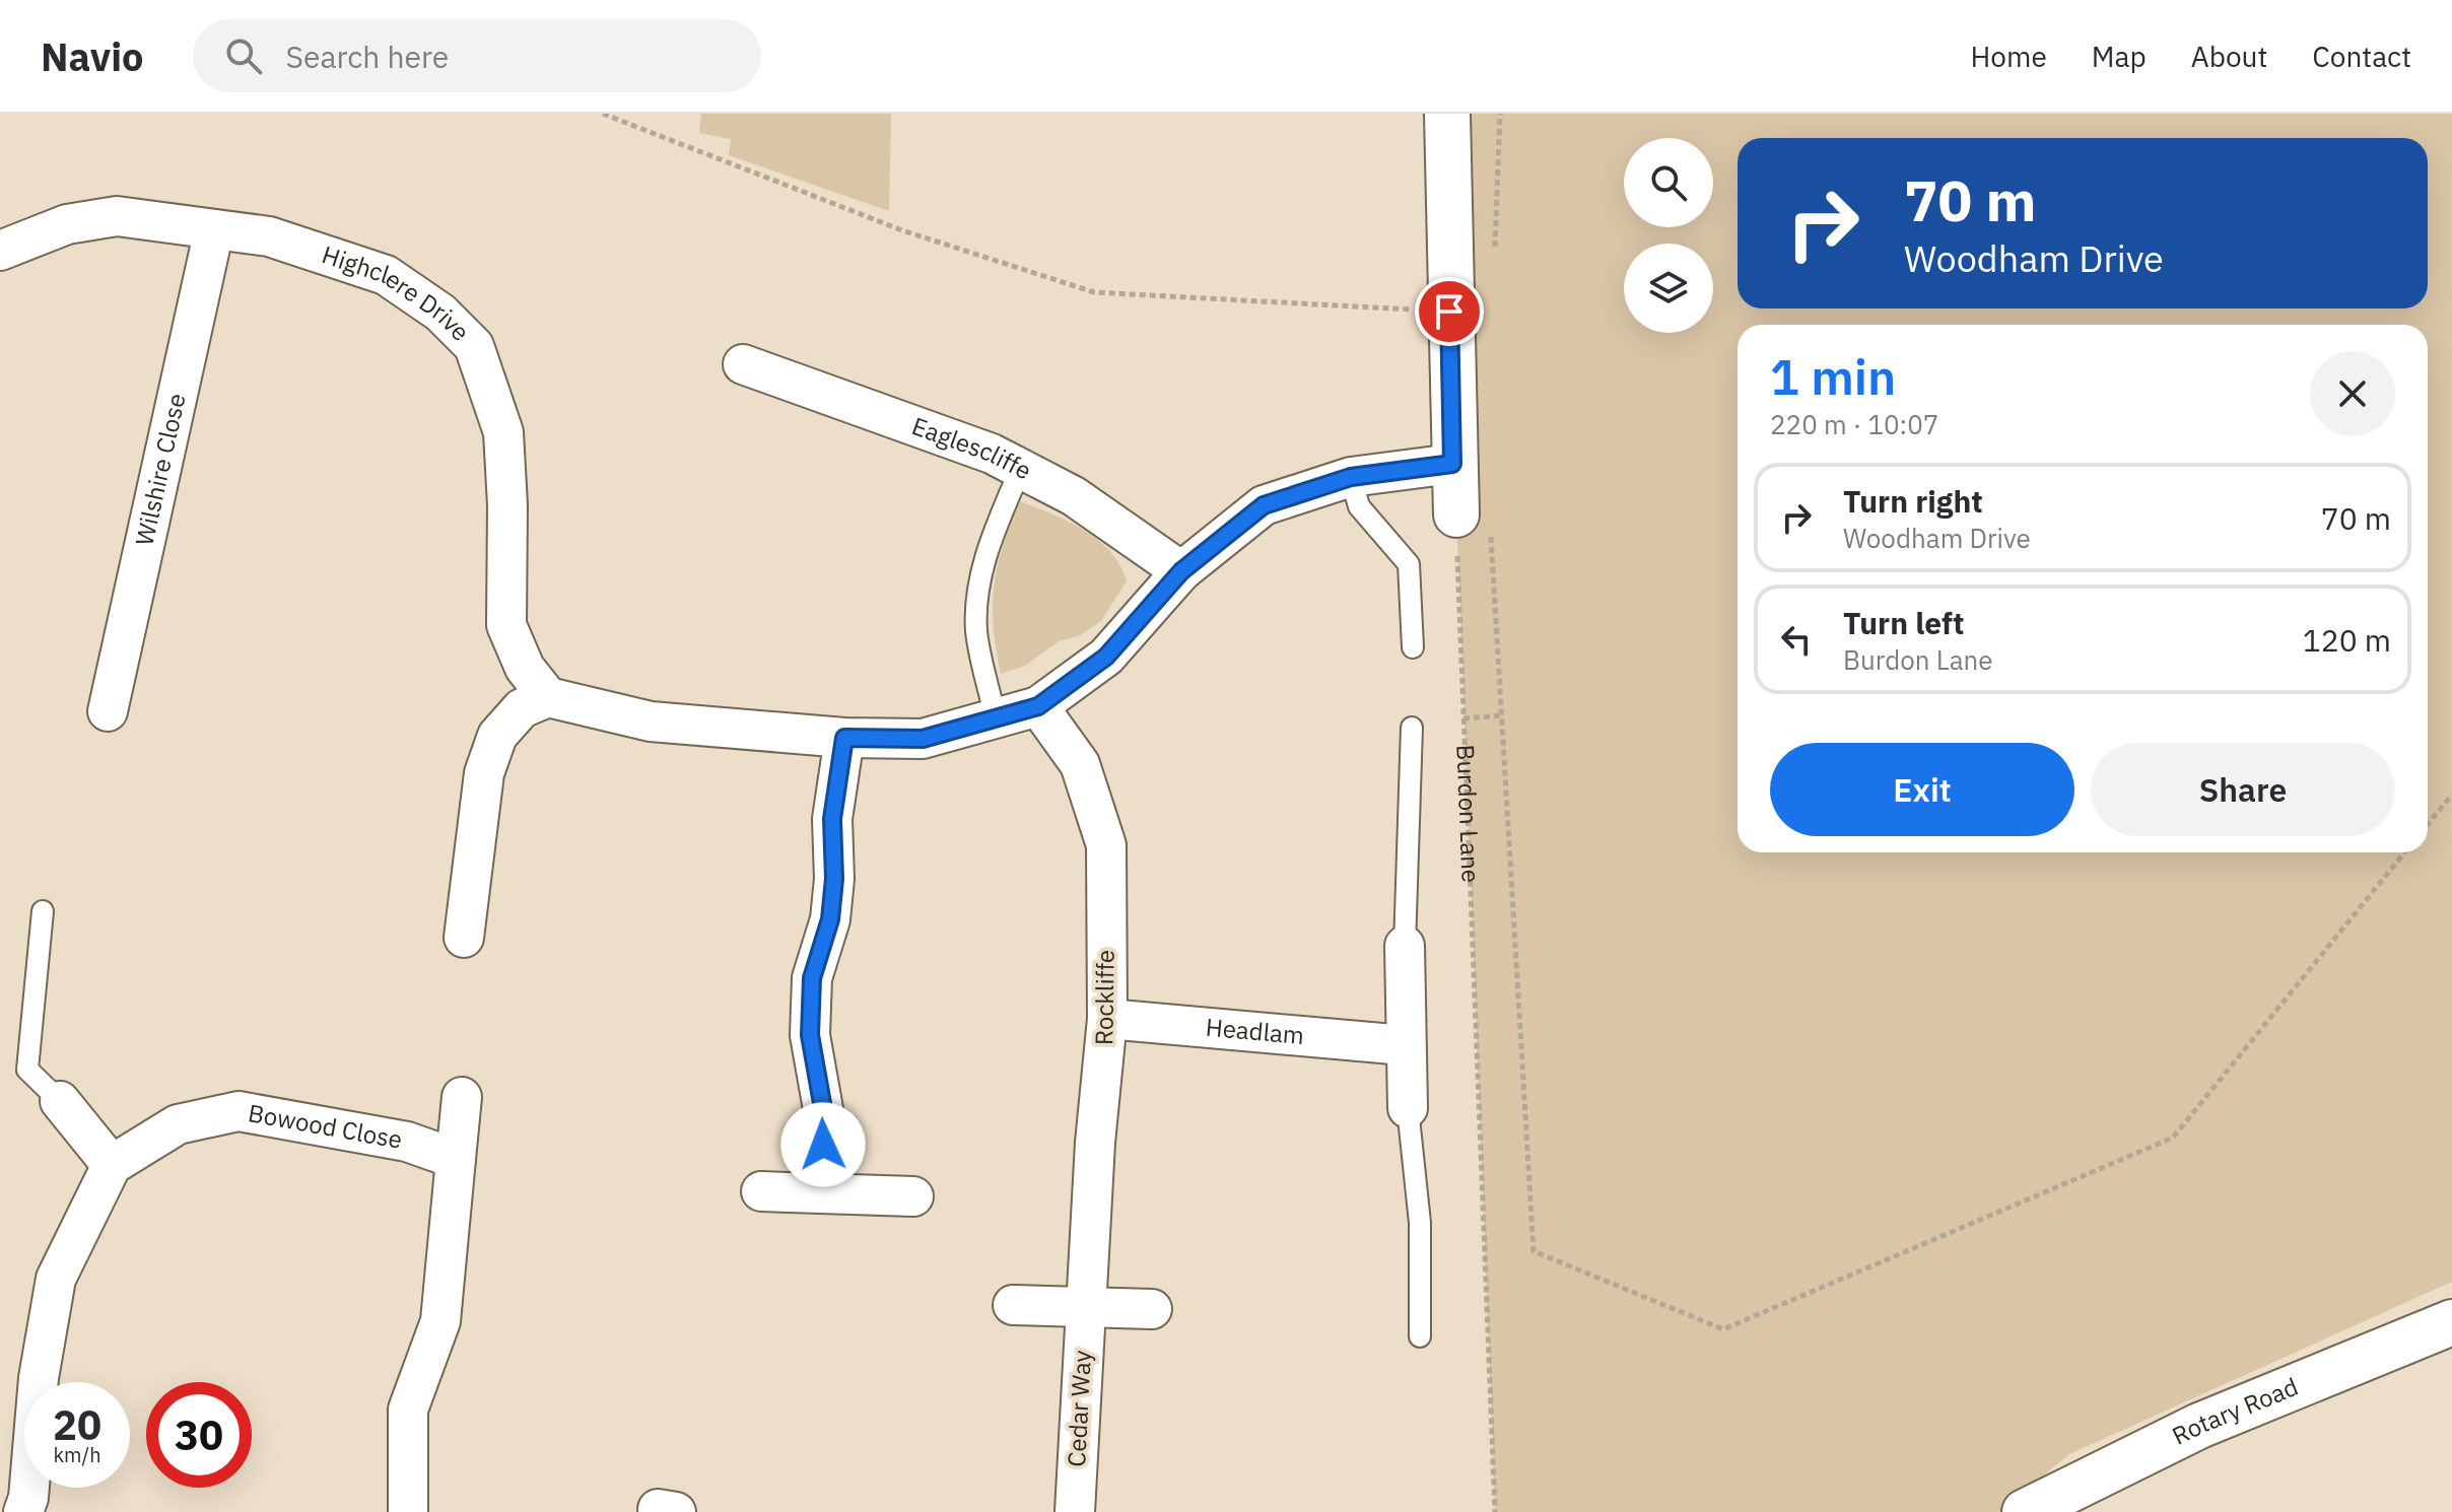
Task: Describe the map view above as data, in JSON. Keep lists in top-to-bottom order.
{
  "streets": {
    "main road": ["Rotary Road"],
    "street": [
      "Highclere Drive",
      "Eaglescliffe",
      "Wilshire Close",
      "Rockliffe",
      "Headlam",
      "Bowood Close",
      "Cedar Way"
    ],
    "path": ["Burdon Lane"]
  },
  "crossings": [
    ["Highclere Drive", "Wilshire Close"],
    ["Rockliffe", "Headlam"],
    ["Rockliffe", "Cedar Way"]
  ],
  "page": {
    "header": "Navio",
    "search": "Search here",
    "nav": [
      "Home",
      "Map",
      "About",
      "Contact"
    ],
    "turn": ["70 m", "Woodham Drive"],
    "heading": ["1 min", "220 m · 10:07"],
    "list": [
      {
        "name": "Turn right",
        "note": "Woodham Drive",
        "value": "70 m"
      },
      {
        "name": "Turn left",
        "note": "Burdon Lane",
        "value": "120 m"
      }
    ],
    "buttons": ["Exit", "Share"],
    "speed": "20 km/h",
    "limit": "30"
  }
}
